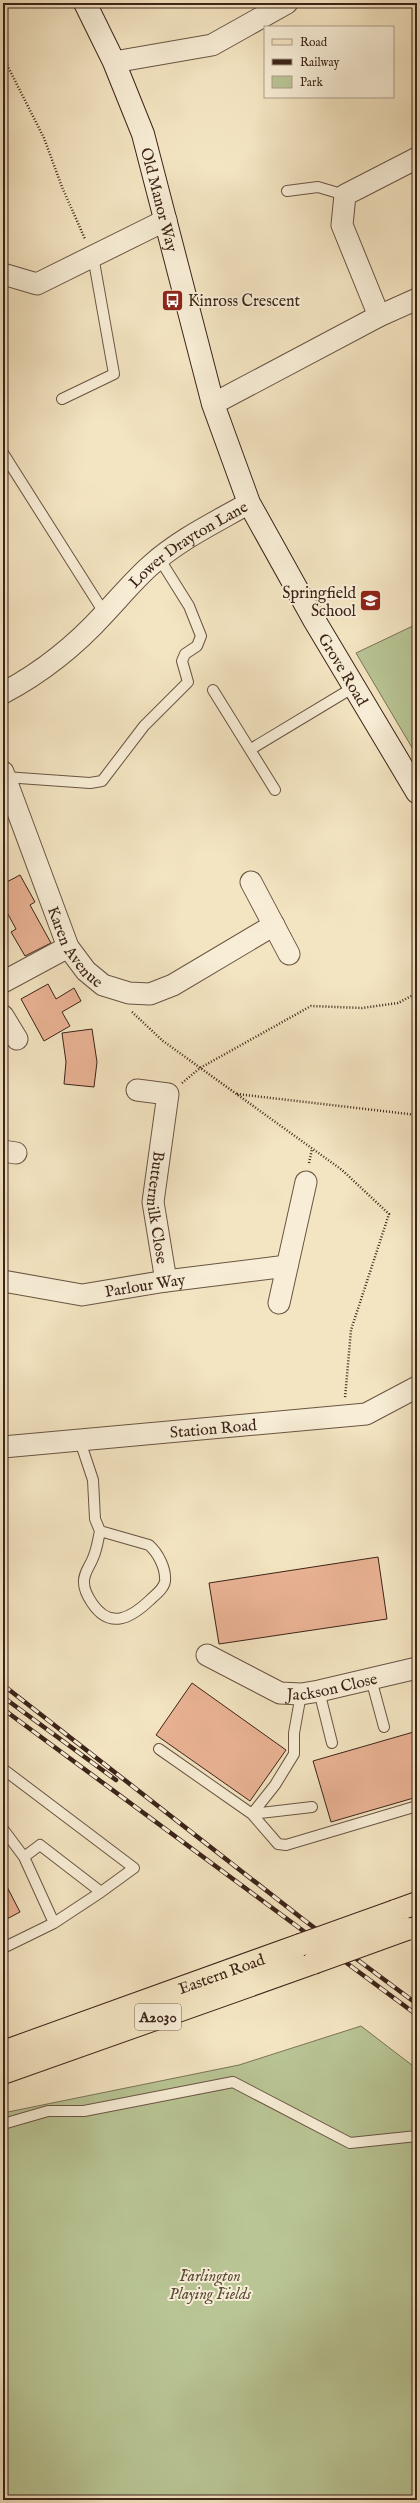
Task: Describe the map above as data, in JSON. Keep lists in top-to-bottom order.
{
  "streets": {
    "main road": ["Eastern Road", "A2030"],
    "street": [
      "Old Manor Way",
      "Lower Drayton Lane",
      "Grove Road",
      "Karen Avenue",
      "Buttermilk Close",
      "Parlour Way",
      "Station Road",
      "Jackson Close"
    ]
  },
  "crossings": [
    ["Old Manor Way", "Lower Drayton Lane"],
    ["Lower Drayton Lane", "Grove Road"],
    ["Buttermilk Close", "Parlour Way"]
  ],
  "parks": ["Farlington Playing Fields"],
  "places": {
    "bus stop": ["Kinross Crescent"],
    "school or university": ["Springfield School"]
  },
  "legend": ["Road", "Railway", "Park"]
}
